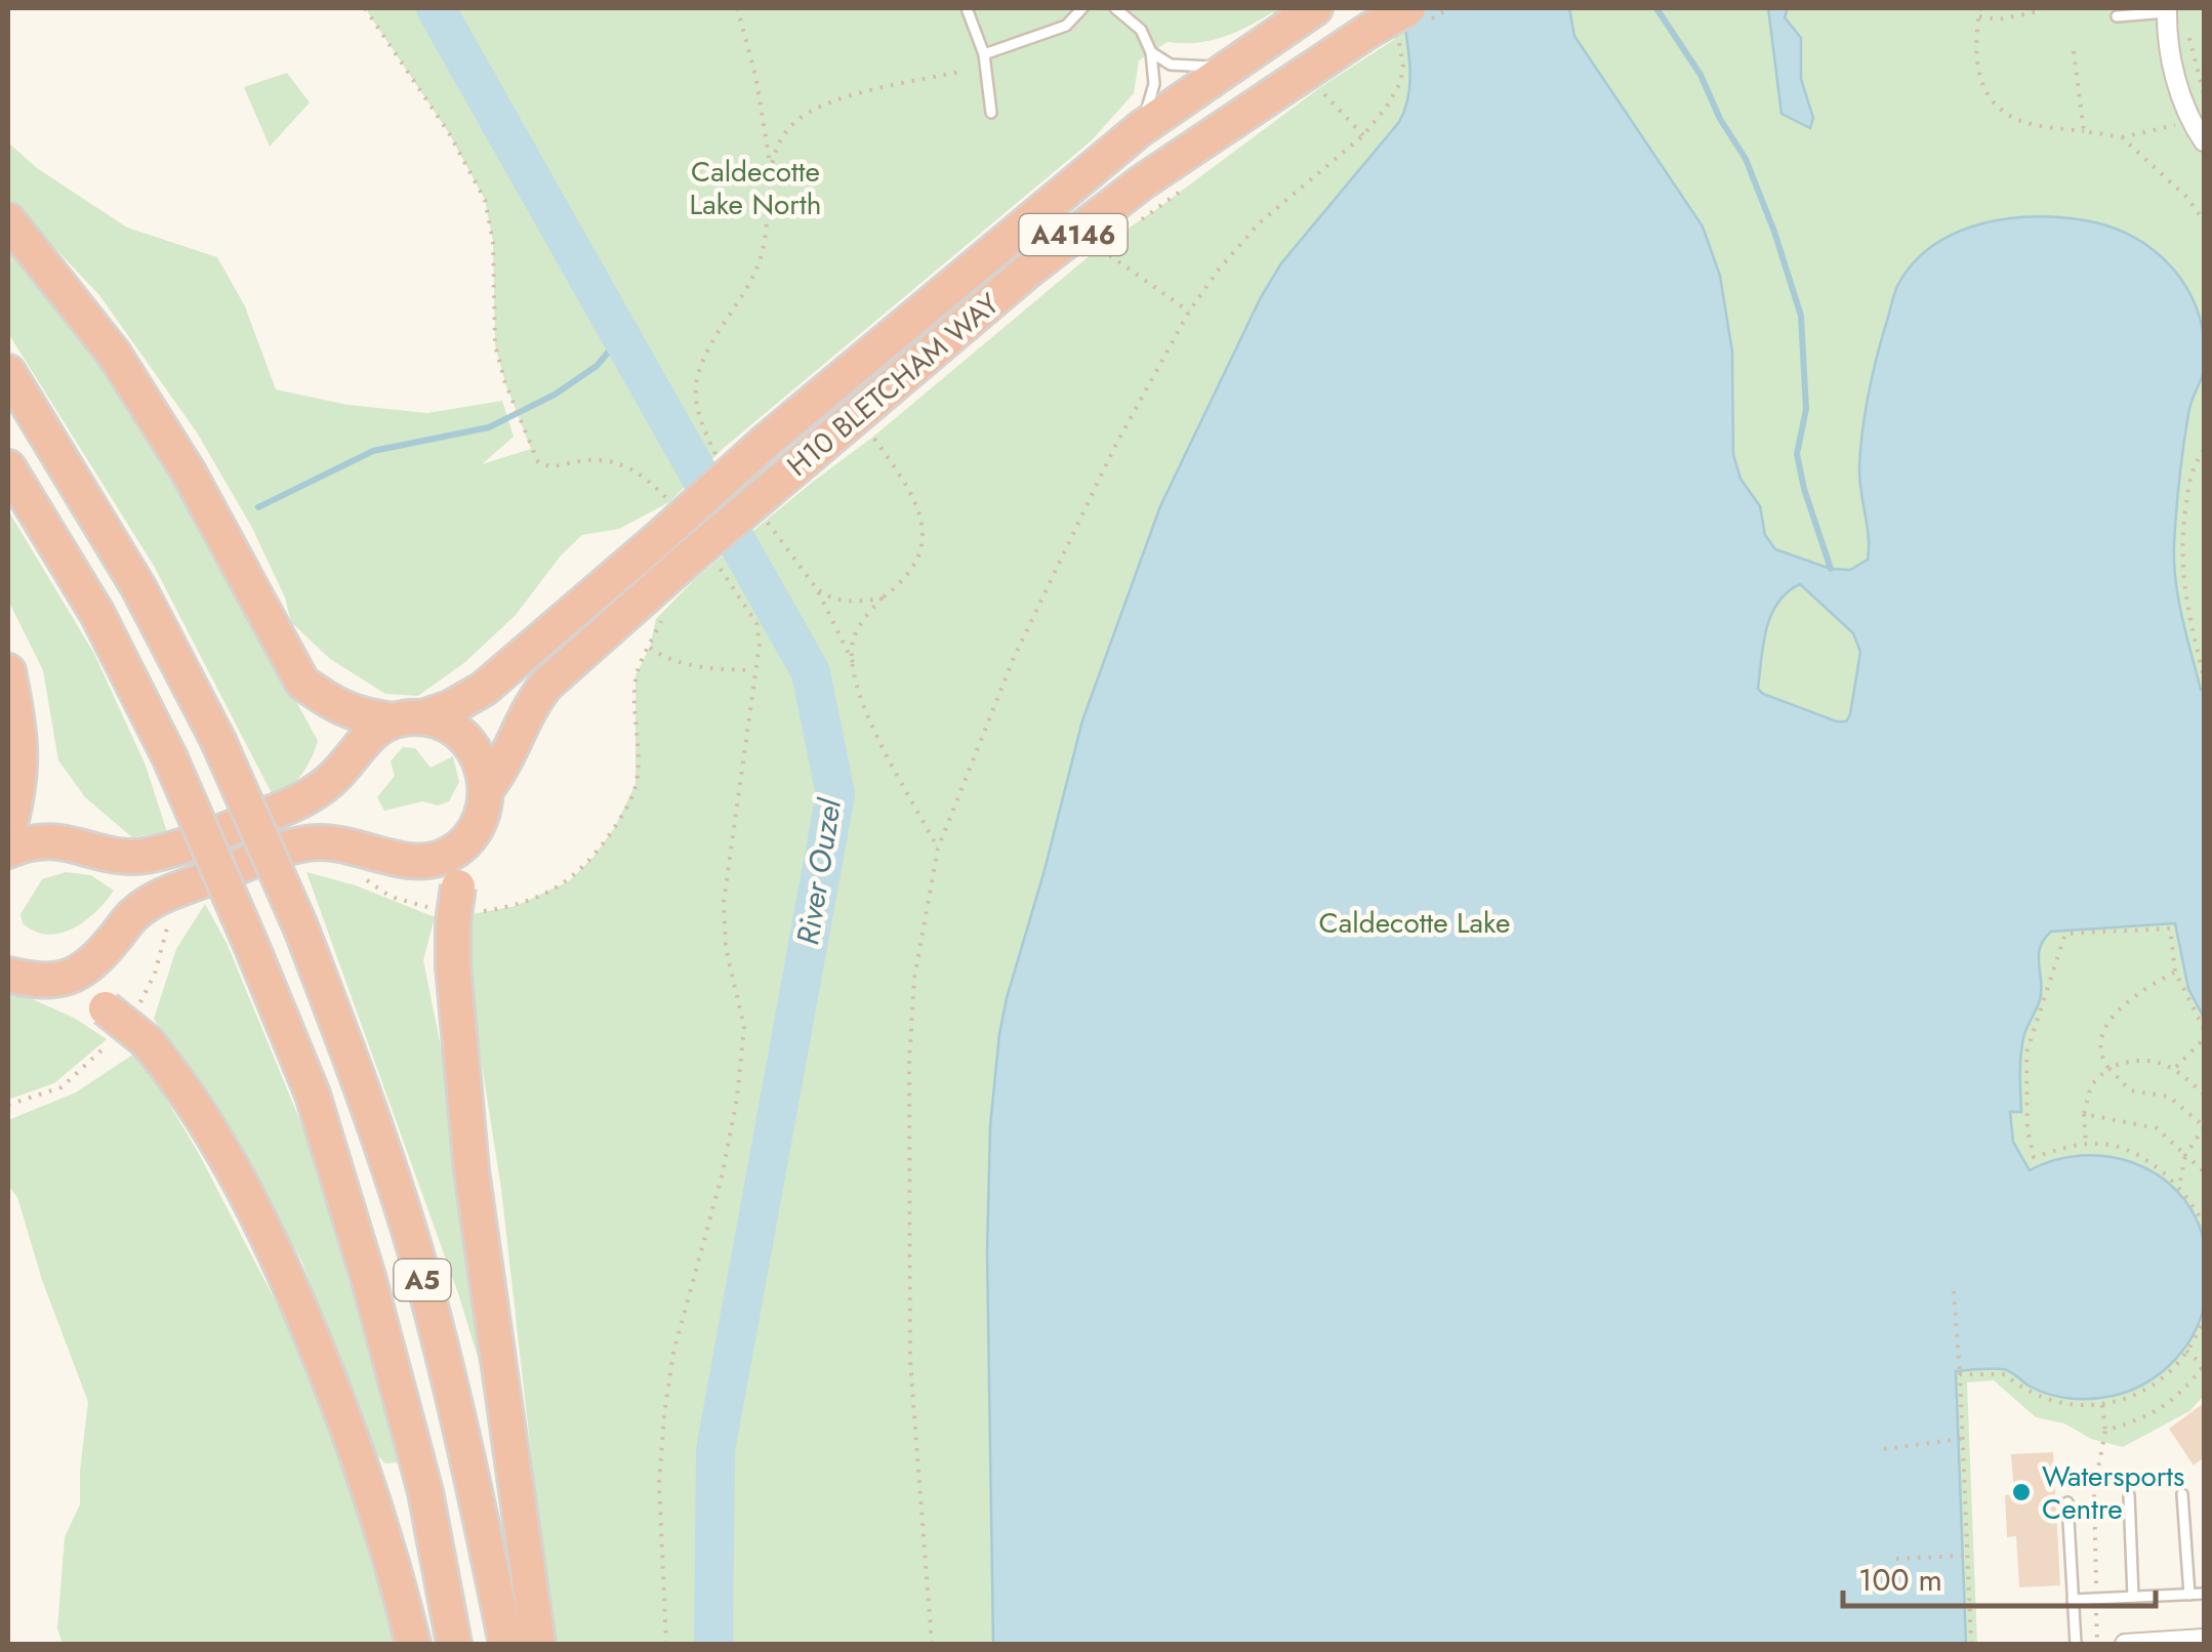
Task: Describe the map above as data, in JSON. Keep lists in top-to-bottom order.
{
  "streets": {
    "highway": ["A4146", "H10 BLETCHAM WAY", "A5"]
  },
  "water": ["River Ouzel"],
  "parks": ["Caldecotte Lake North", "Caldecotte Lake"],
  "places": ["Watersports Centre"],
  "scale_bar": "100 m"
}
